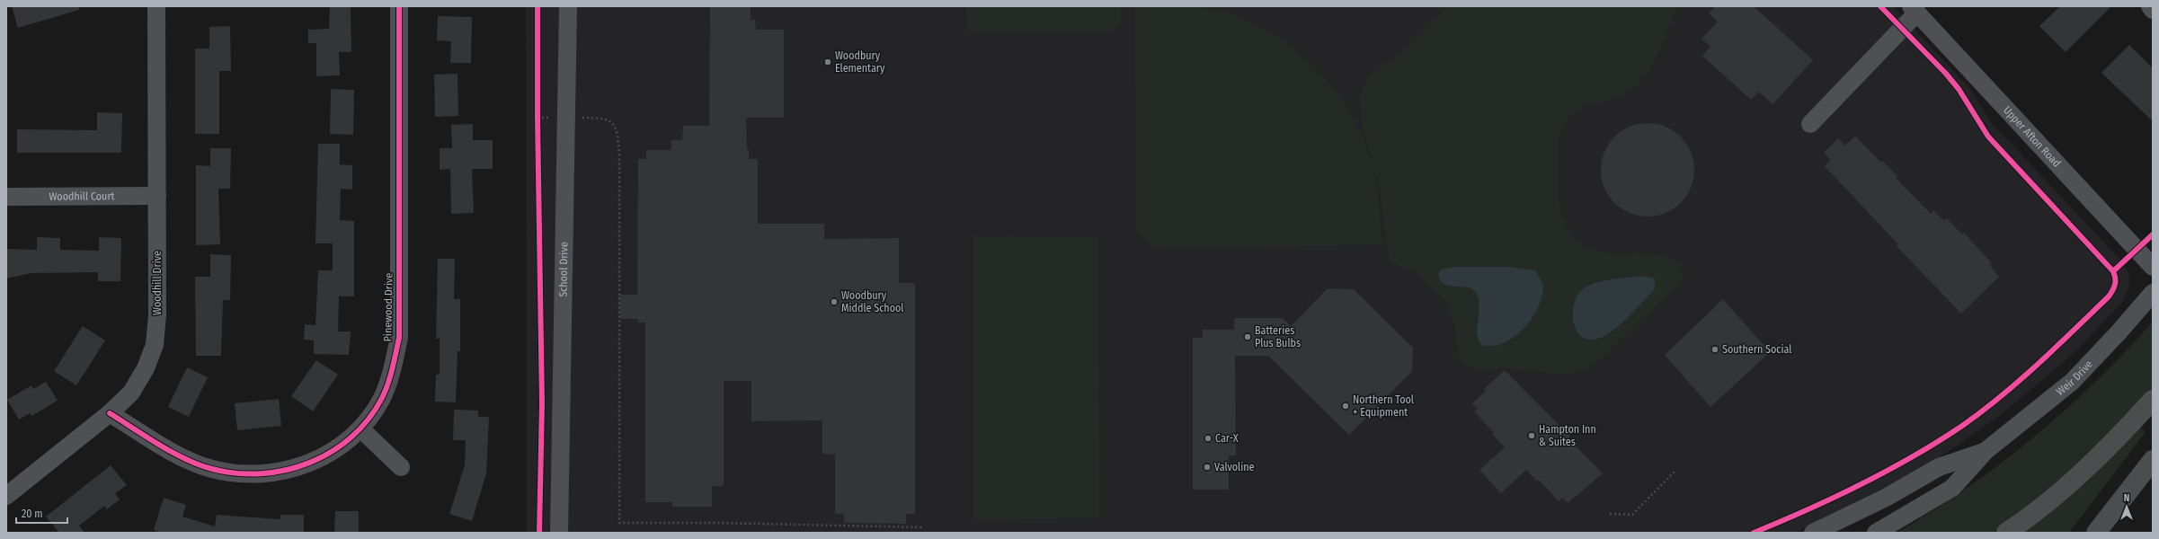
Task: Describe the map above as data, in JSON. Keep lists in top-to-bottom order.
{
  "streets": {
    "street": [
      "Upper Afton Road",
      "Woodhill Court",
      "School Drive",
      "Woodhill Drive",
      "Pinewood Drive",
      "Weir Drive"
    ]
  },
  "crossings": [
    ["Woodhill Court", "Woodhill Drive"],
    ["Woodhill Drive", "Pinewood Drive"]
  ],
  "places": [
    "Woodbury Elementary",
    "Woodbury Middle School",
    "Batteries Plus Bulbs",
    "Southern Social",
    "Northern Tool + Equipment",
    "Hampton Inn & Suites",
    "Car-X",
    "Valvoline"
  ],
  "scale_bar": "20 m",
  "north": "top"
}
